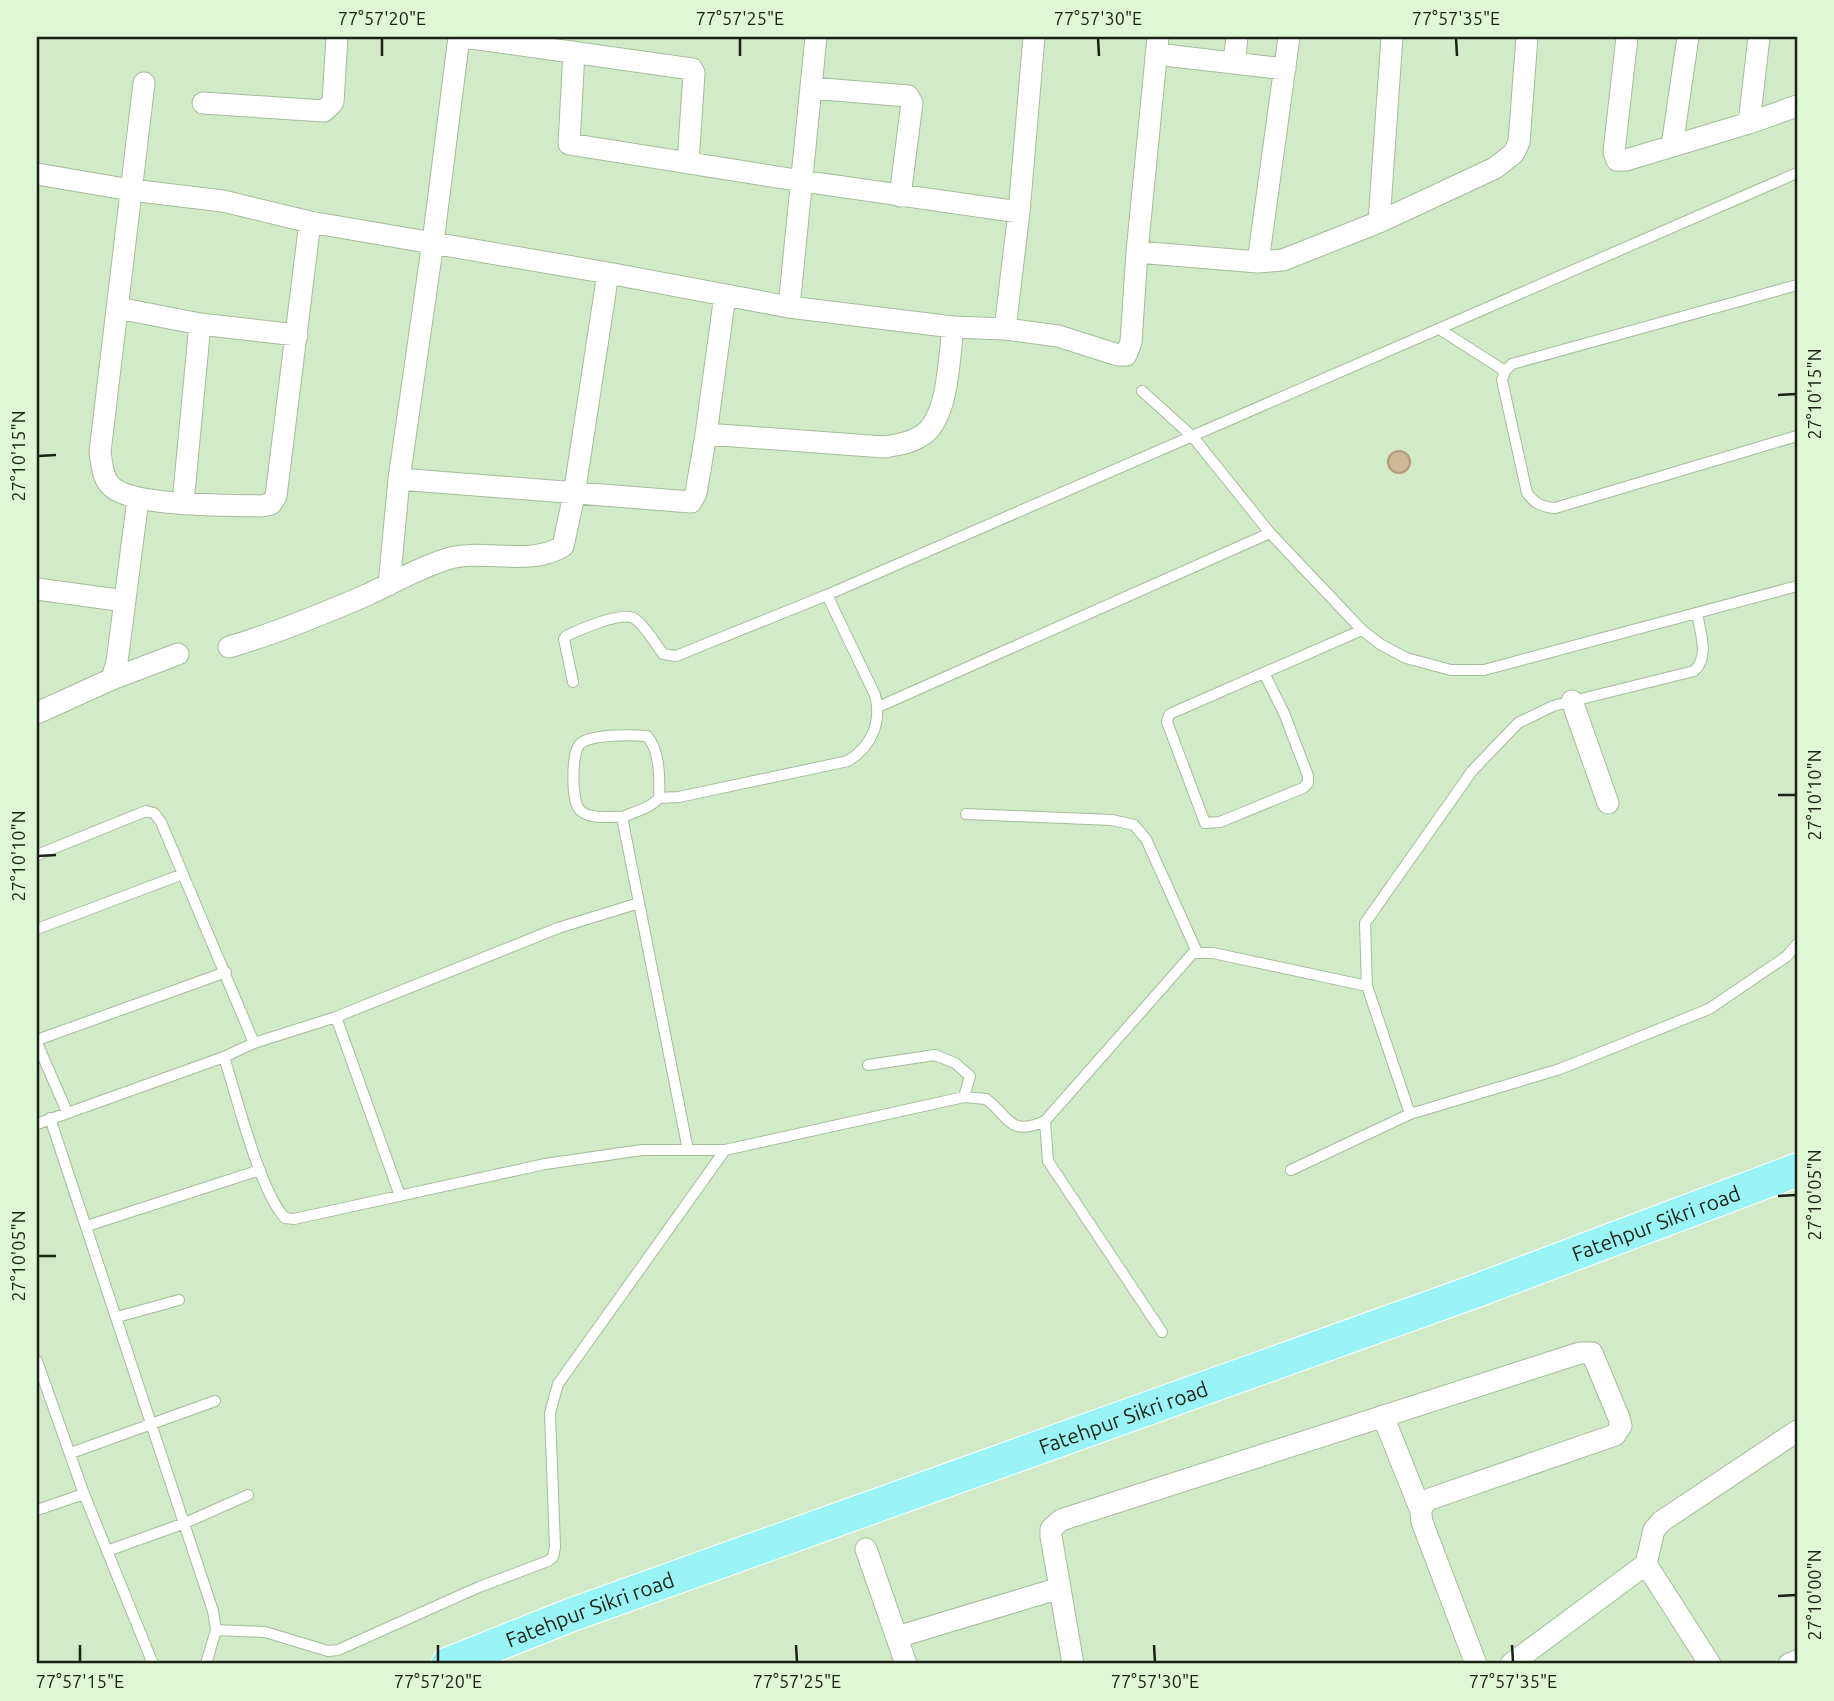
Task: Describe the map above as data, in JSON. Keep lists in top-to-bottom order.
{
  "streets": {
    "main road": ["Fatehpur Sikri road"]
  },
  "coordinates": [
    "77°57'20\"E",
    "77°57'25\"E",
    "77°57'30\"E",
    "77°57'35\"E",
    "27°10'15\"N",
    "27°10'10\"N",
    "27°10'05\"N",
    "27°10'00\"N",
    "77°57'15\"E"
  ]
}
